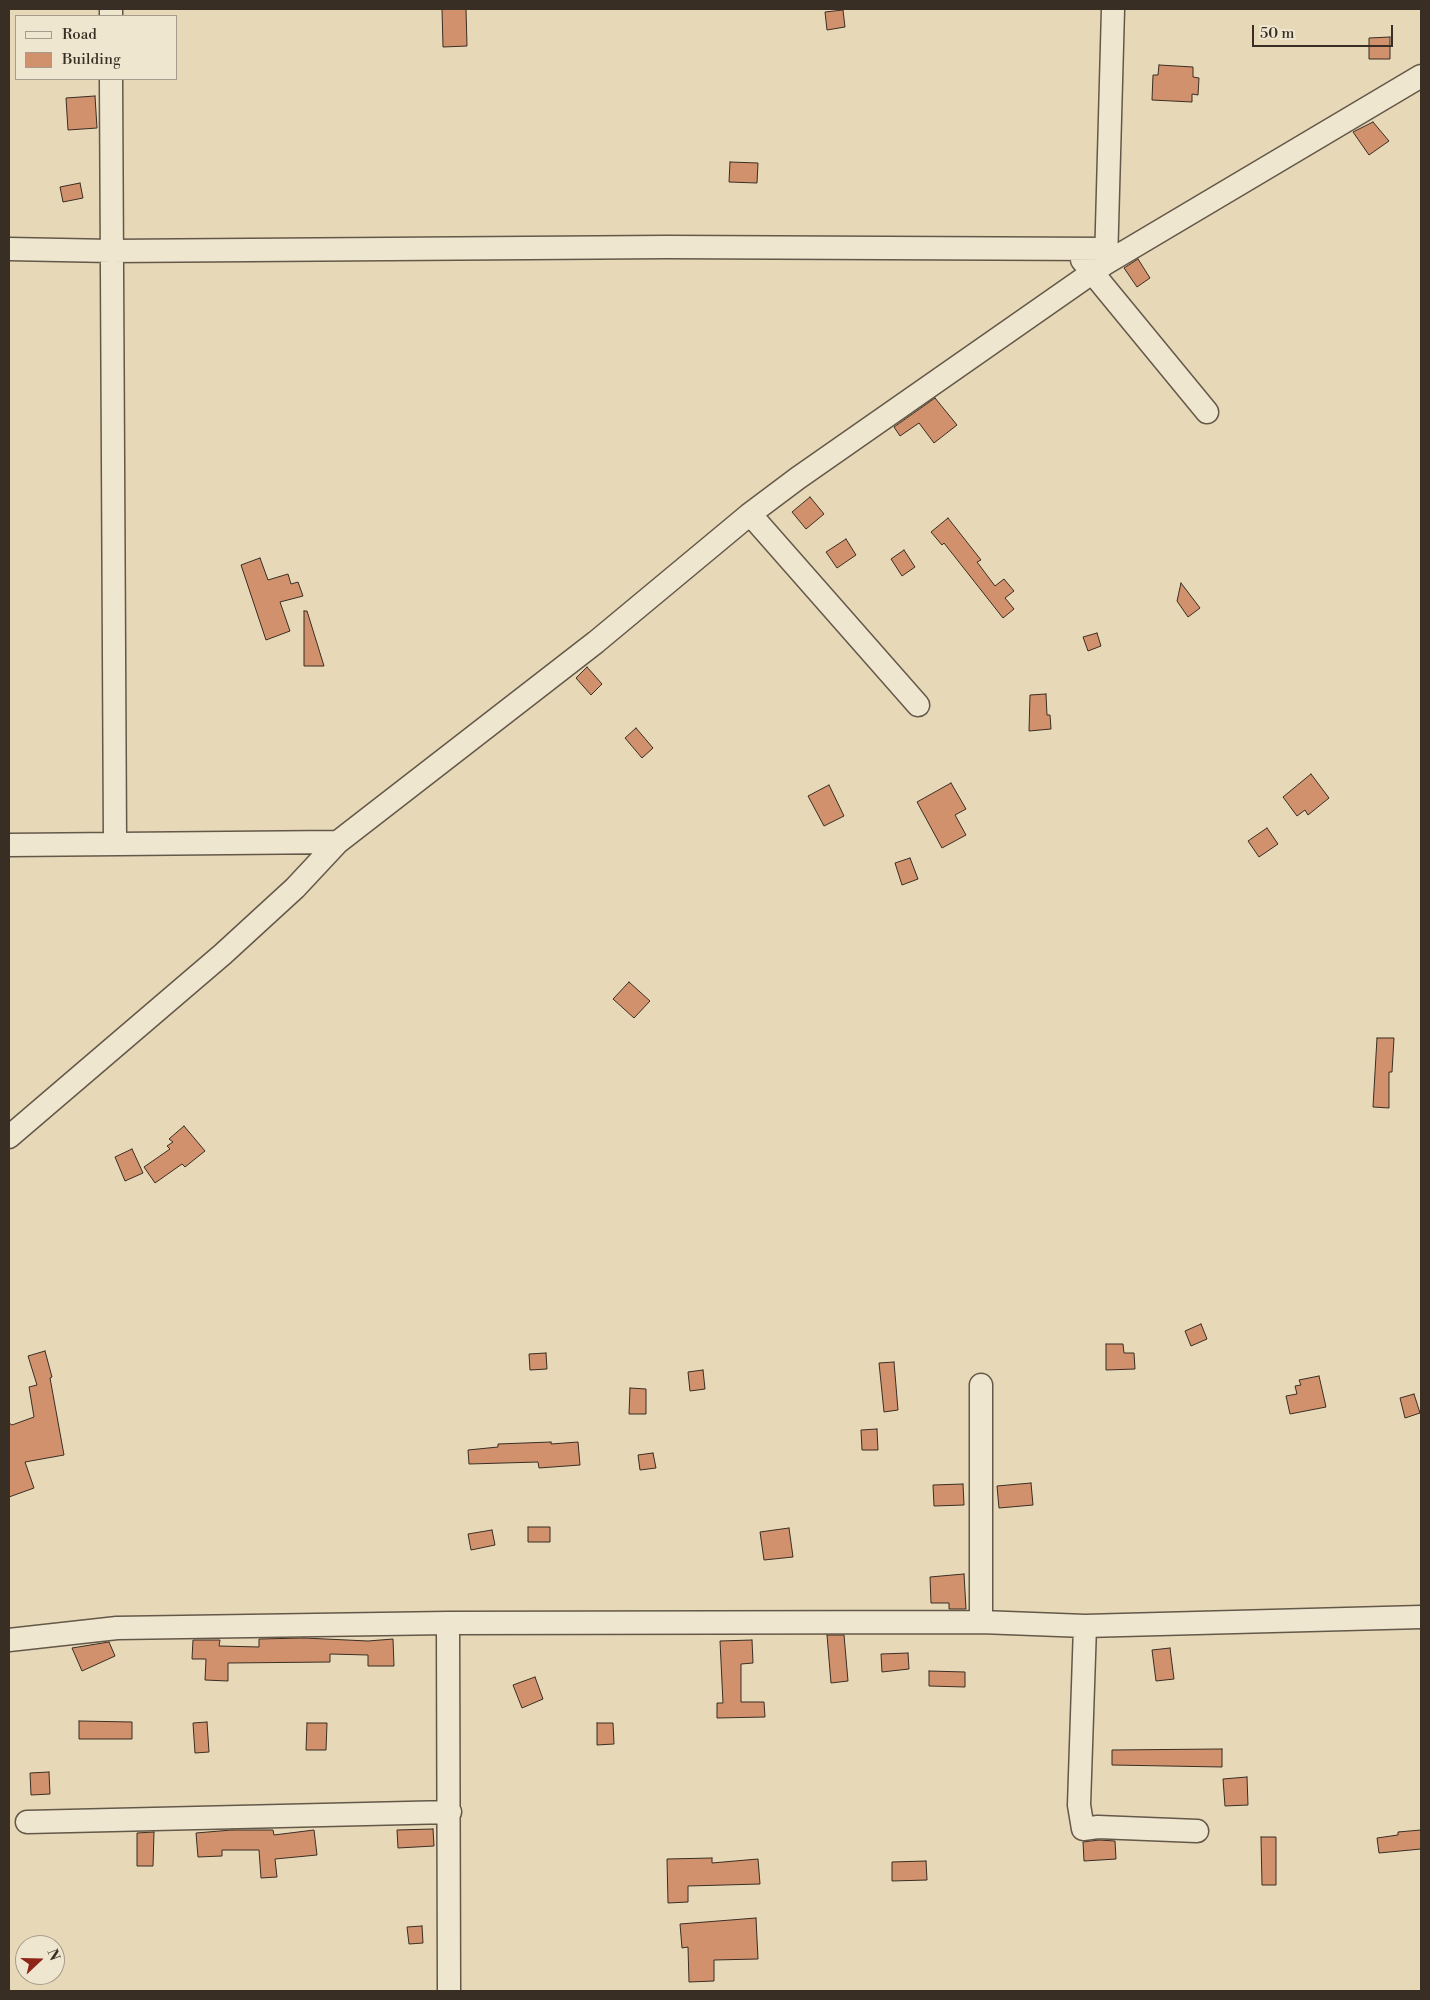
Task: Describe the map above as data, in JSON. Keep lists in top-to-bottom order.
{
  "legend": ["Road", "Building"],
  "scale_bar": "50 m",
  "north": "right"
}
